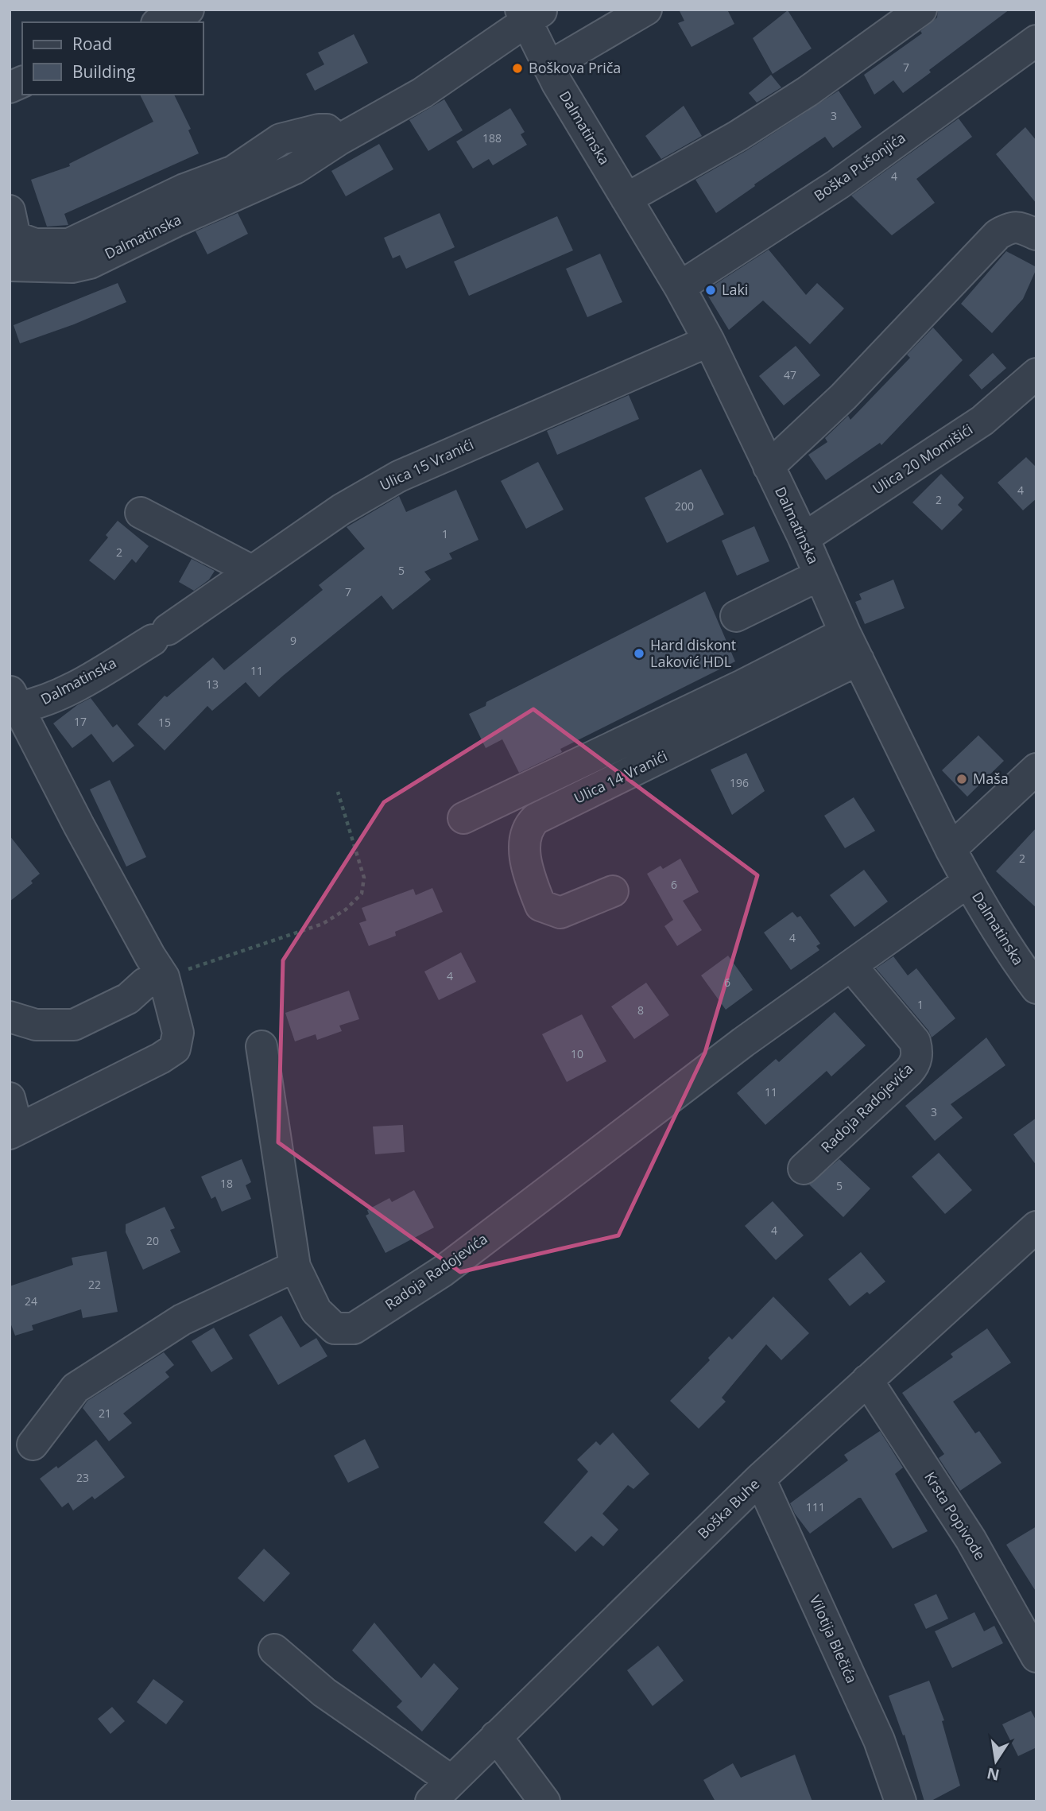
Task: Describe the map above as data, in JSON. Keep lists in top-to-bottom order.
{
  "streets": {
    "street": [
      "Dalmatinska",
      "Boška Pušonjića",
      "Ulica 20 Momišići",
      "Ulica 15 Vranići",
      "Ulica 14 Vranići",
      "Radoja Radojevića",
      "Boška Buhe",
      "Krsta Popivode",
      "Vilotija Blečića"
    ]
  },
  "crossings": [
    ["Dalmatinska", "Boška Pušonjića"],
    ["Dalmatinska", "Ulica 20 Momišići"],
    ["Dalmatinska", "Ulica 15 Vranići"],
    ["Dalmatinska", "Ulica 14 Vranići"],
    ["Dalmatinska", "Radoja Radojevića"],
    ["Boška Buhe", "Krsta Popivode"],
    ["Boška Buhe", "Vilotija Blečića"]
  ],
  "places": [
    "Boškova Priča",
    "Laki",
    "Hard diskont Laković HDL",
    "Maša"
  ],
  "house_numbers": [
    "7",
    "3",
    "188",
    "4",
    "47",
    "4",
    "2",
    "200",
    "1",
    "2",
    "5",
    "7",
    "9",
    "11",
    "13",
    "17",
    "15",
    "196",
    "2",
    "6",
    "4",
    "4",
    "6",
    "1",
    "8",
    "10",
    "11",
    "3",
    "18",
    "5",
    "4",
    "20",
    "22",
    "24",
    "21",
    "23",
    "111"
  ],
  "legend": ["Road", "Building"],
  "north": "bottom"
}
